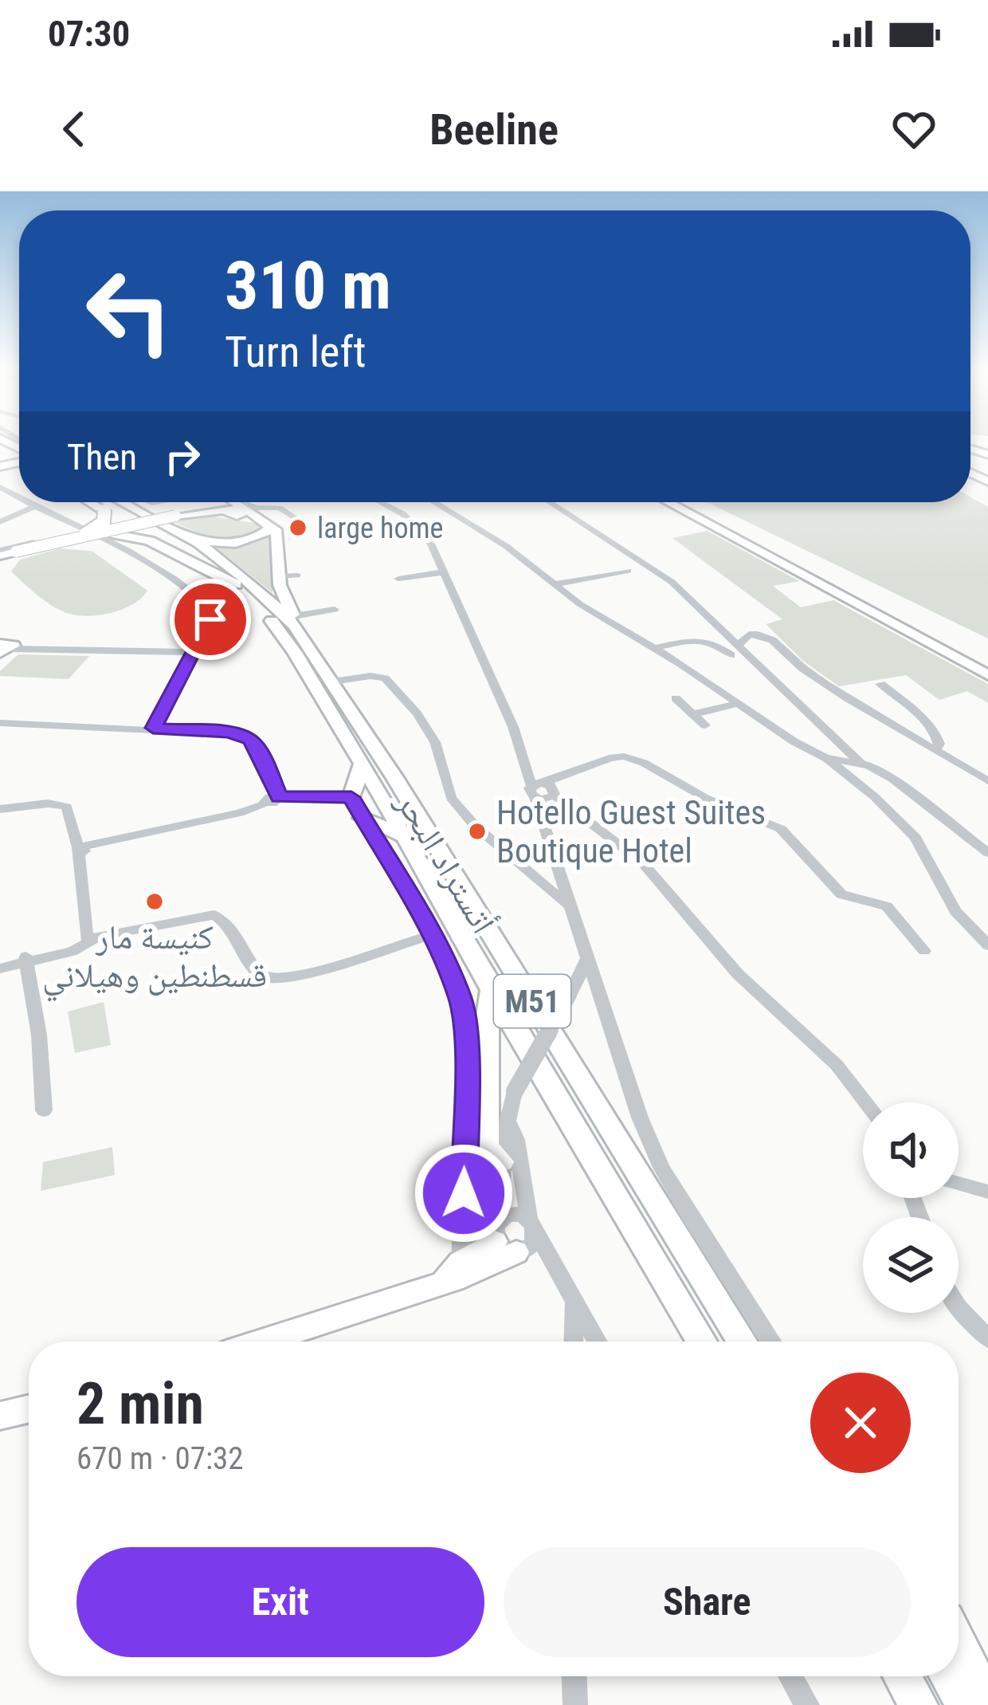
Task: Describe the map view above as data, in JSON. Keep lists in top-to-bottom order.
{
  "streets": {
    "highway": ["أتستراد البحر", "M51"]
  },
  "places": ["large home", "Hotello Guest Suites Boutique Hotel", "كنيسة مار قسطنطين وهيلاني"],
  "page": {
    "status": "07:30",
    "header": "Beeline",
    "turn": ["310 m", "Turn left"],
    "then": "Then",
    "heading": ["2 min", "670 m · 07:32"],
    "buttons": ["Exit", "Share"]
  }
}
